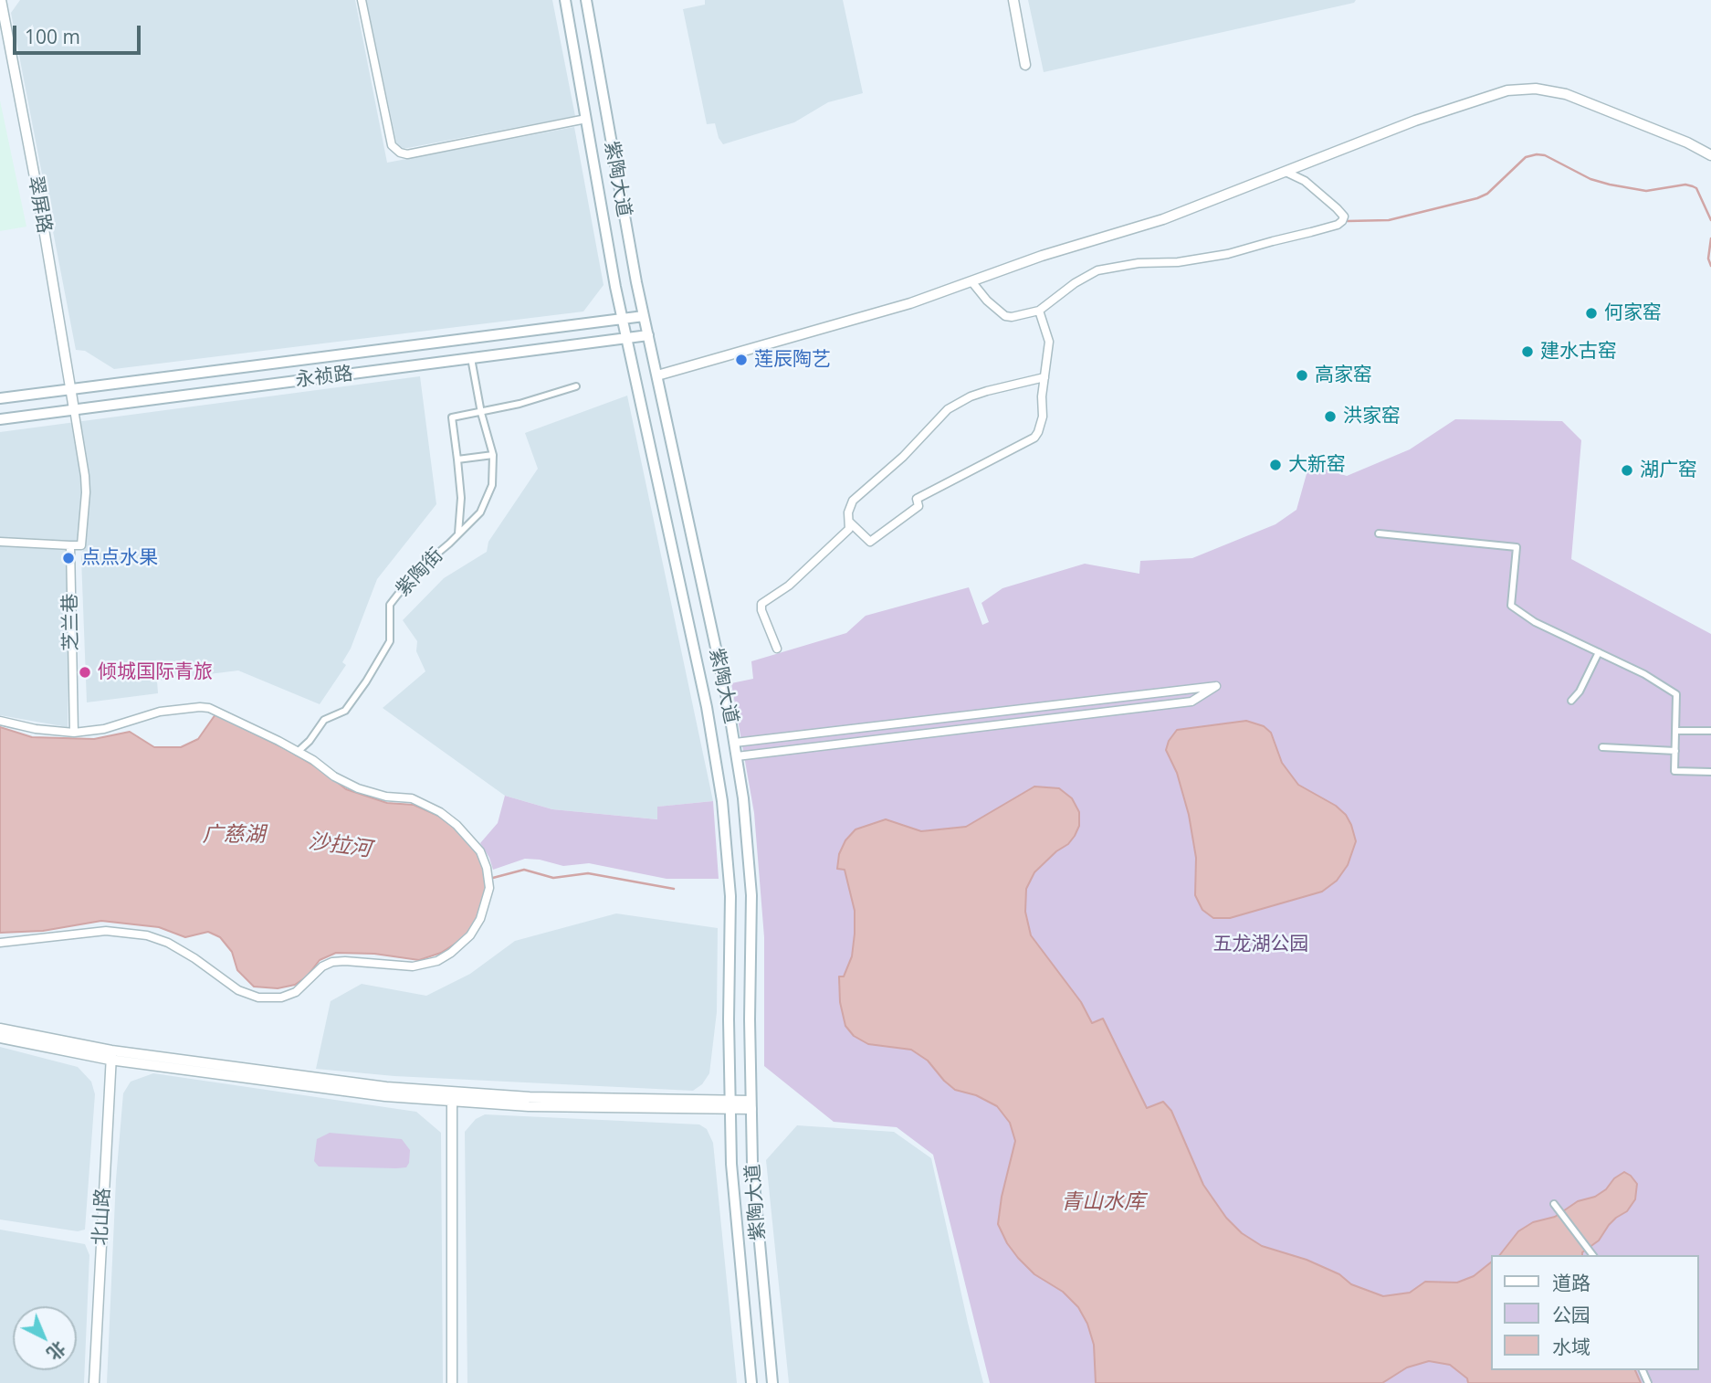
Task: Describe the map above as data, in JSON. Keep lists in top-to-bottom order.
{
  "streets": {
    "main road": ["紫陶大道", "永祯路"],
    "street": [
      "翠屏路",
      "紫陶街",
      "芝兰巷",
      "北山路"
    ]
  },
  "crossings": [
    ["紫陶大道", "永祯路"],
    ["翠屏路", "永祯路"],
    ["永祯路", "紫陶街"]
  ],
  "water": ["广慈湖", "沙拉河", "青山水库"],
  "parks": ["五龙湖公园"],
  "places": [
    "何家窑",
    "建水古窑",
    "莲辰陶艺",
    "高家窑",
    "洪家窑",
    "大新窑",
    "湖广窑",
    "点点水果",
    "倾城国际青旅"
  ],
  "legend": ["道路", "公园", "水域"],
  "scale_bar": "100 m",
  "north": "bottom right"
}
